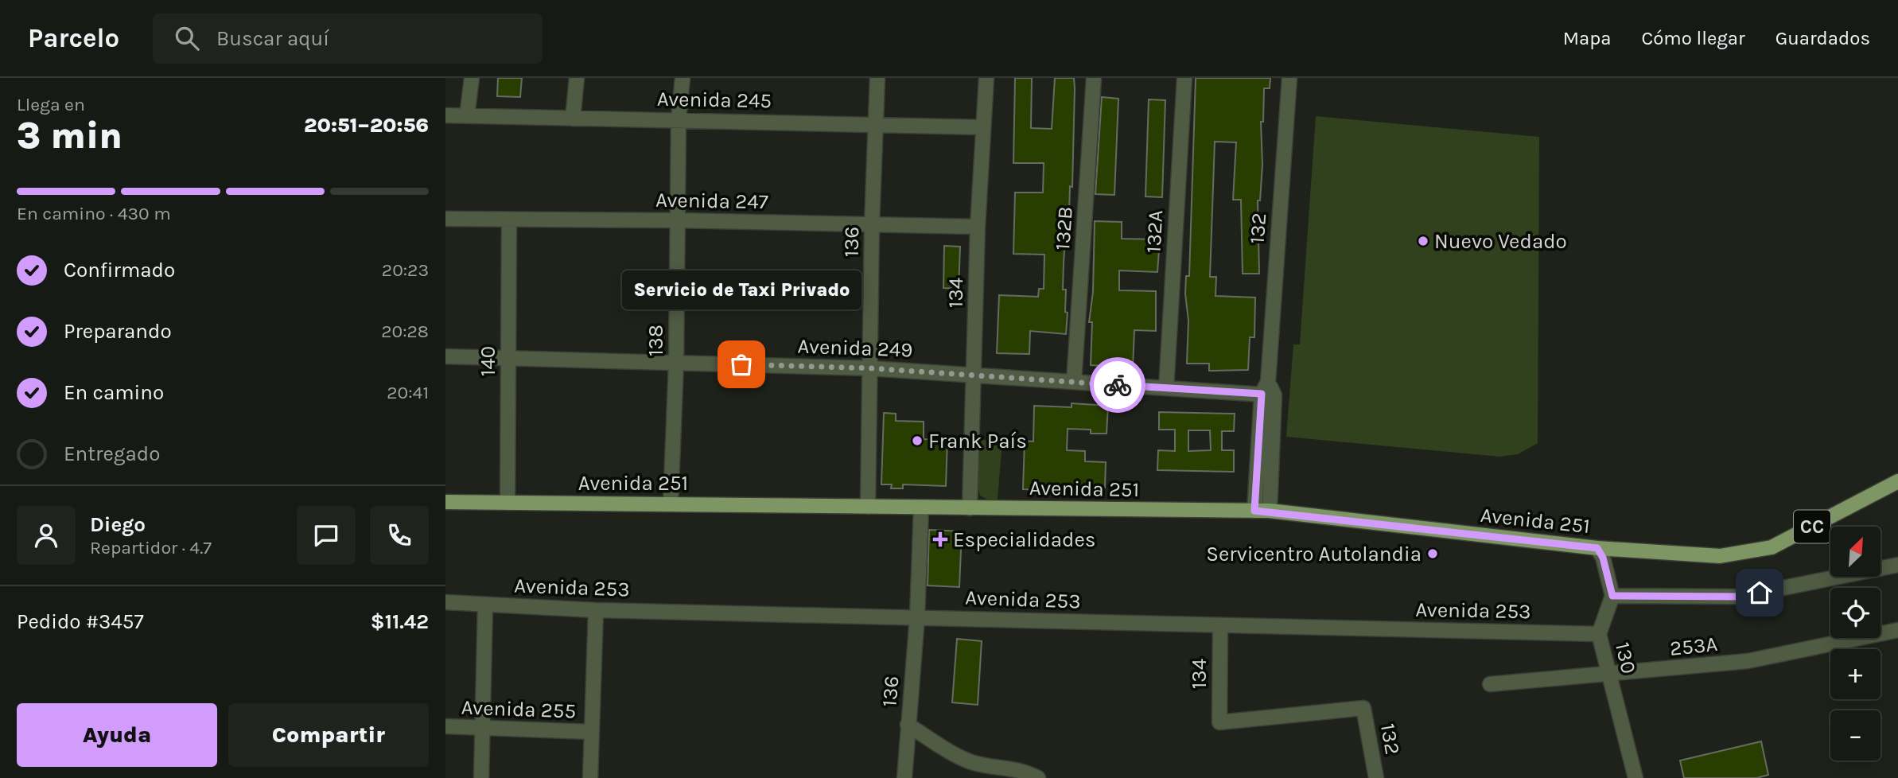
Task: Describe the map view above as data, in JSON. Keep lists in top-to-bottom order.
{
  "streets": {
    "main road": ["Avenida 251", "CC"],
    "street": [
      "Avenida 245",
      "Avenida 247",
      "132B",
      "132",
      "132A",
      "136",
      "134",
      "138",
      "Avenida 249",
      "140",
      "Avenida 253",
      "253A",
      "130",
      "Avenida 255"
    ]
  },
  "crossings": [
    ["Avenida 245", "136"],
    ["Avenida 245", "134"],
    ["Avenida 245", "138"],
    ["Avenida 247", "136"],
    ["Avenida 247", "134"],
    ["Avenida 247", "138"],
    ["Avenida 247", "140"],
    ["132B", "Avenida 249"],
    ["132", "134"],
    ["132", "Avenida 249"],
    ["132", "Avenida 251"],
    ["132A", "Avenida 249"],
    ["136", "Avenida 249"],
    ["136", "Avenida 251"],
    ["136", "Avenida 253"],
    ["134", "Avenida 249"],
    ["134", "Avenida 251"],
    ["134", "Avenida 253"],
    ["138", "Avenida 249"],
    ["138", "Avenida 251"],
    ["Avenida 249", "140"],
    ["140", "Avenida 251"],
    ["Avenida 253", "130"],
    ["253A", "130"]
  ],
  "places": {
    "other": [
      "Nuevo Vedado",
      "Servicio de Taxi Privado",
      "Frank País",
      "Servicentro Autolandia"
    ],
    "health": ["Especialidades"]
  },
  "north": "top right",
  "page": {
    "header": "Parcelo",
    "search": "Buscar aquí",
    "nav": ["Mapa", "Cómo llegar", "Guardados"],
    "heading": ["3 min", "Llega en", "20:51–20:56"],
    "panel": [
      "Diego",
      "Repartidor · 4.7",
      "Pedido #3457",
      "$11.42"
    ],
    "bar": "En camino · 430 m",
    "list": [
      ["Confirmado", "20:23"],
      ["Preparando", "20:28"],
      ["En camino", "20:41"],
      "Entregado"
    ],
    "bubble": "Servicio de Taxi Privado",
    "map_buttons": ["+", "−"],
    "buttons": ["Ayuda", "Compartir"]
  }
}
